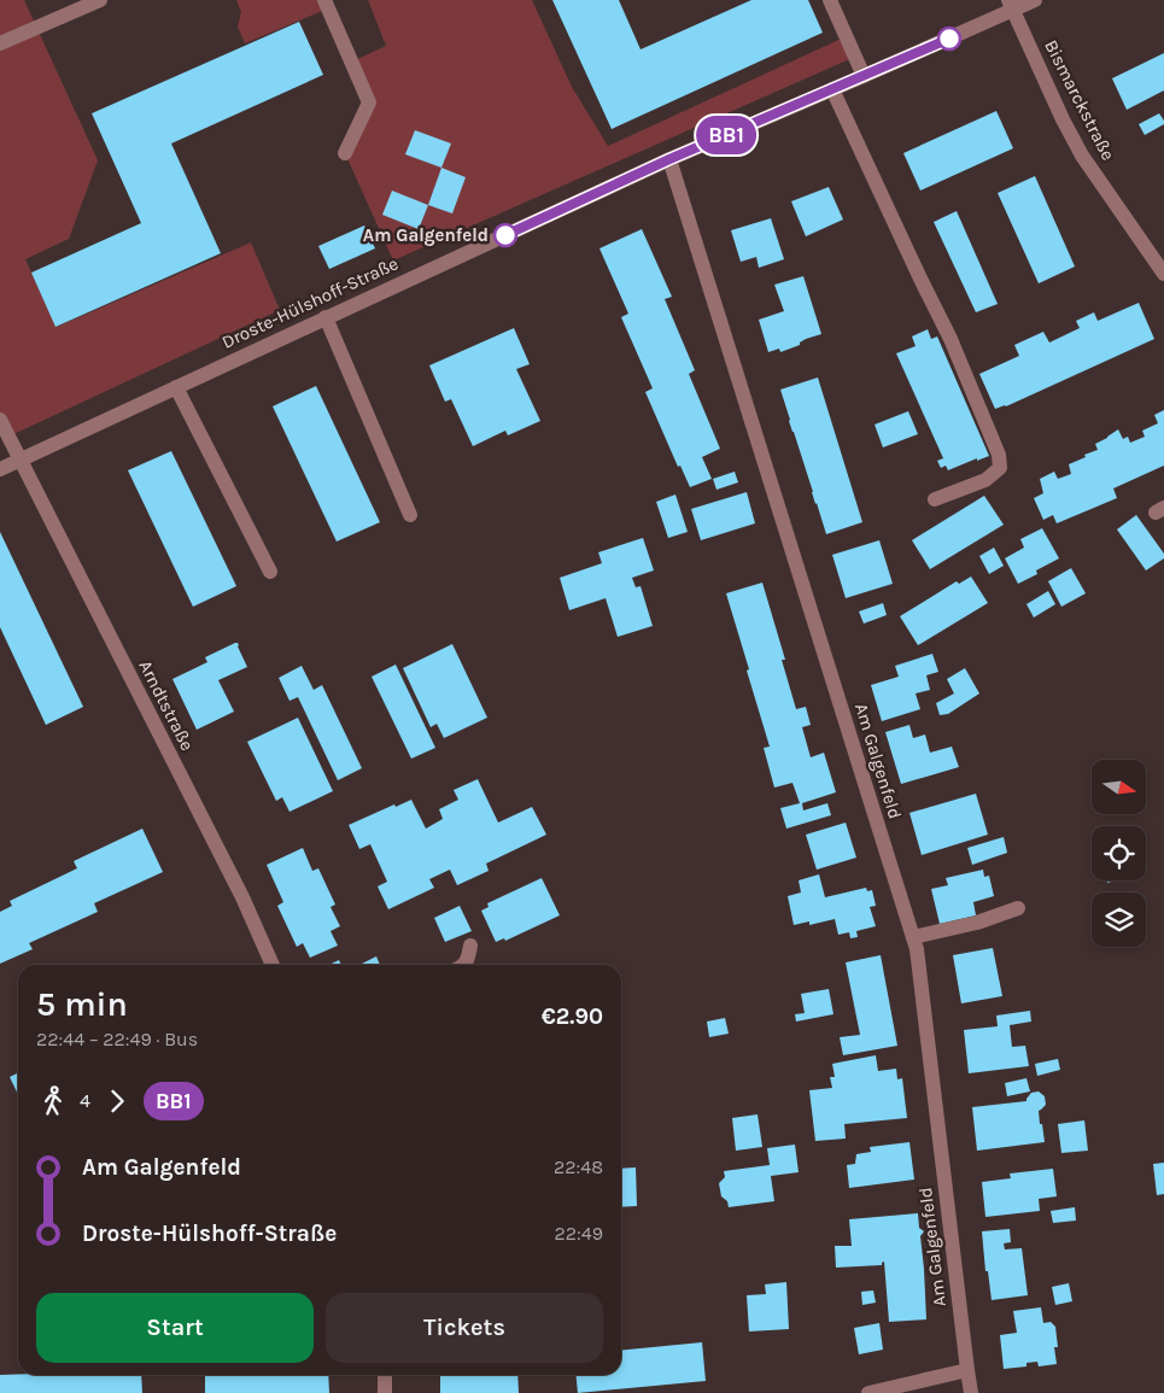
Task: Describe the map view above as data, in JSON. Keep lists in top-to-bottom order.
{
  "streets": {
    "street": [
      "Bismarckstraße",
      "Droste-Hülshoff-Straße",
      "Arndtstraße",
      "Am Galgenfeld"
    ]
  },
  "crossings": [
    ["Bismarckstraße", "Droste-Hülshoff-Straße"],
    ["Droste-Hülshoff-Straße", "Arndtstraße"],
    ["Droste-Hülshoff-Straße", "Am Galgenfeld"]
  ],
  "places": ["Am Galgenfeld"],
  "lines": ["bus line BB1"],
  "north": "right",
  "page": {
    "on_map": "BB1",
    "heading": ["5 min", "22:44 – 22:49 · Bus", "€2.90"],
    "legs": ["4", "BB1"],
    "list": [
      {
        "name": "Am Galgenfeld",
        "value": "22:48"
      },
      {
        "name": "Droste-Hülshoff-Straße",
        "value": "22:49"
      }
    ],
    "buttons": ["Start", "Tickets"]
  }
}
